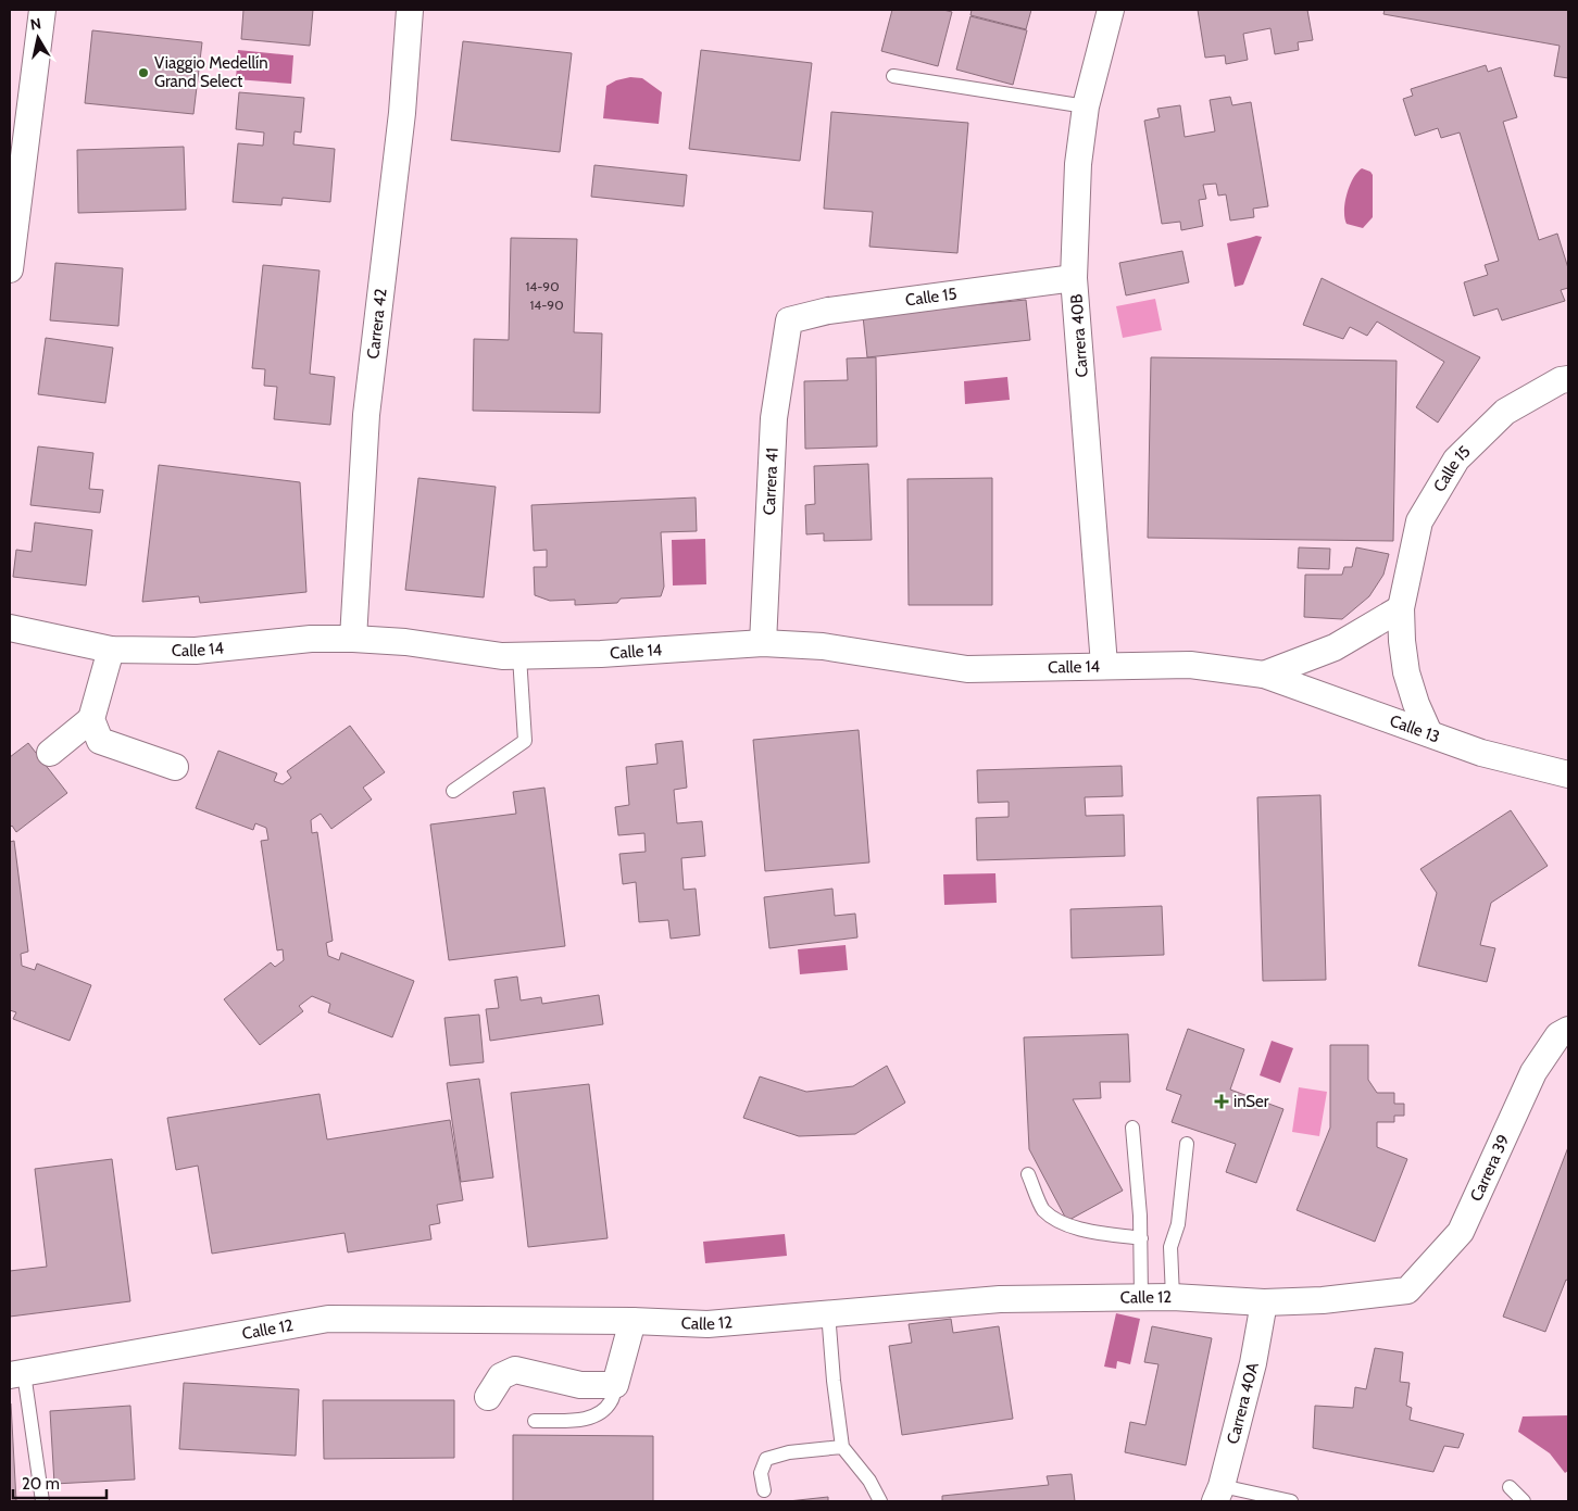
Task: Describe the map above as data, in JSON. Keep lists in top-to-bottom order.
{
  "streets": {
    "street": [
      "Calle 15",
      "Carrera 42",
      "Carrera 40B",
      "Carrera 41",
      "Calle 14",
      "Calle 13",
      "Carrera 39",
      "Calle 12",
      "Carrera 40A"
    ]
  },
  "crossings": [
    ["Calle 15", "Carrera 40B"],
    ["Calle 15", "Carrera 41"],
    ["Calle 15", "Calle 13"],
    ["Carrera 42", "Calle 14"],
    ["Carrera 40B", "Calle 14"],
    ["Carrera 41", "Calle 14"],
    ["Calle 14", "Calle 13"],
    ["Carrera 39", "Calle 12"],
    ["Calle 12", "Carrera 40A"]
  ],
  "places": {
    "other": ["Viaggio Medellín Grand Select"],
    "health": ["inSer"]
  },
  "house_numbers": ["14-90", "14-90"],
  "scale_bar": "20 m",
  "north": "top"
}
